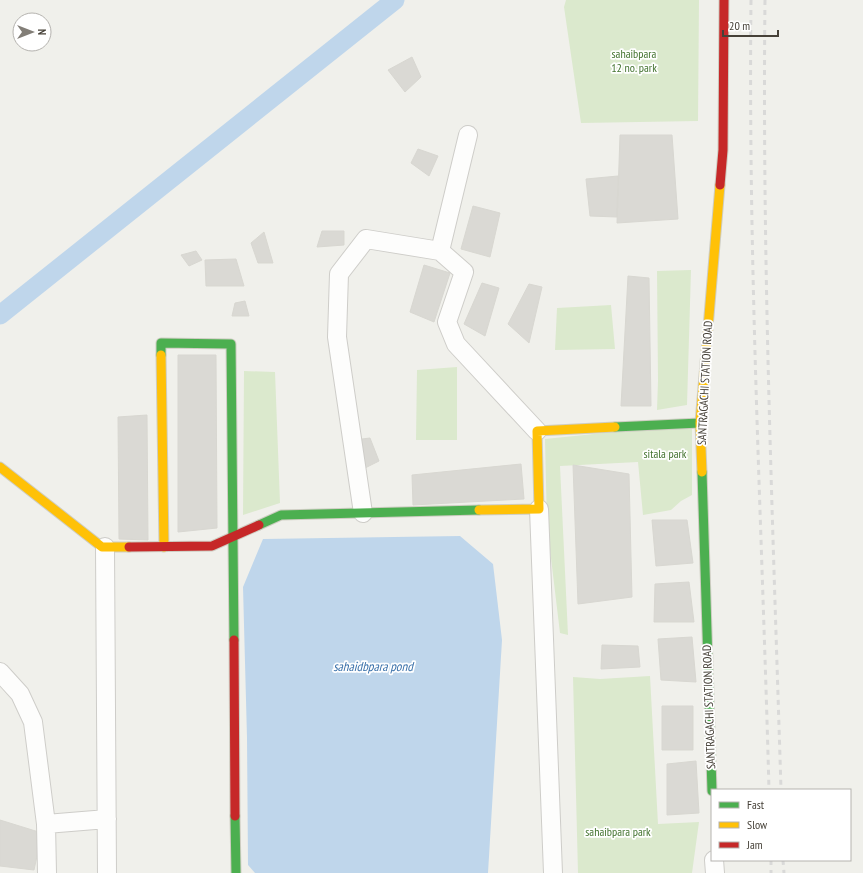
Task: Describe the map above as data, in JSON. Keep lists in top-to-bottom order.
{
  "streets": {
    "street": ["SANTRAGACHI STATION ROAD"]
  },
  "water": ["sahaidbpara pond"],
  "parks": ["sahaibpara 12 no. park", "sitala park", "sahaibpara park"],
  "legend": ["Fast", "Slow", "Jam"],
  "scale_bar": "20 m",
  "north": "right"
}
